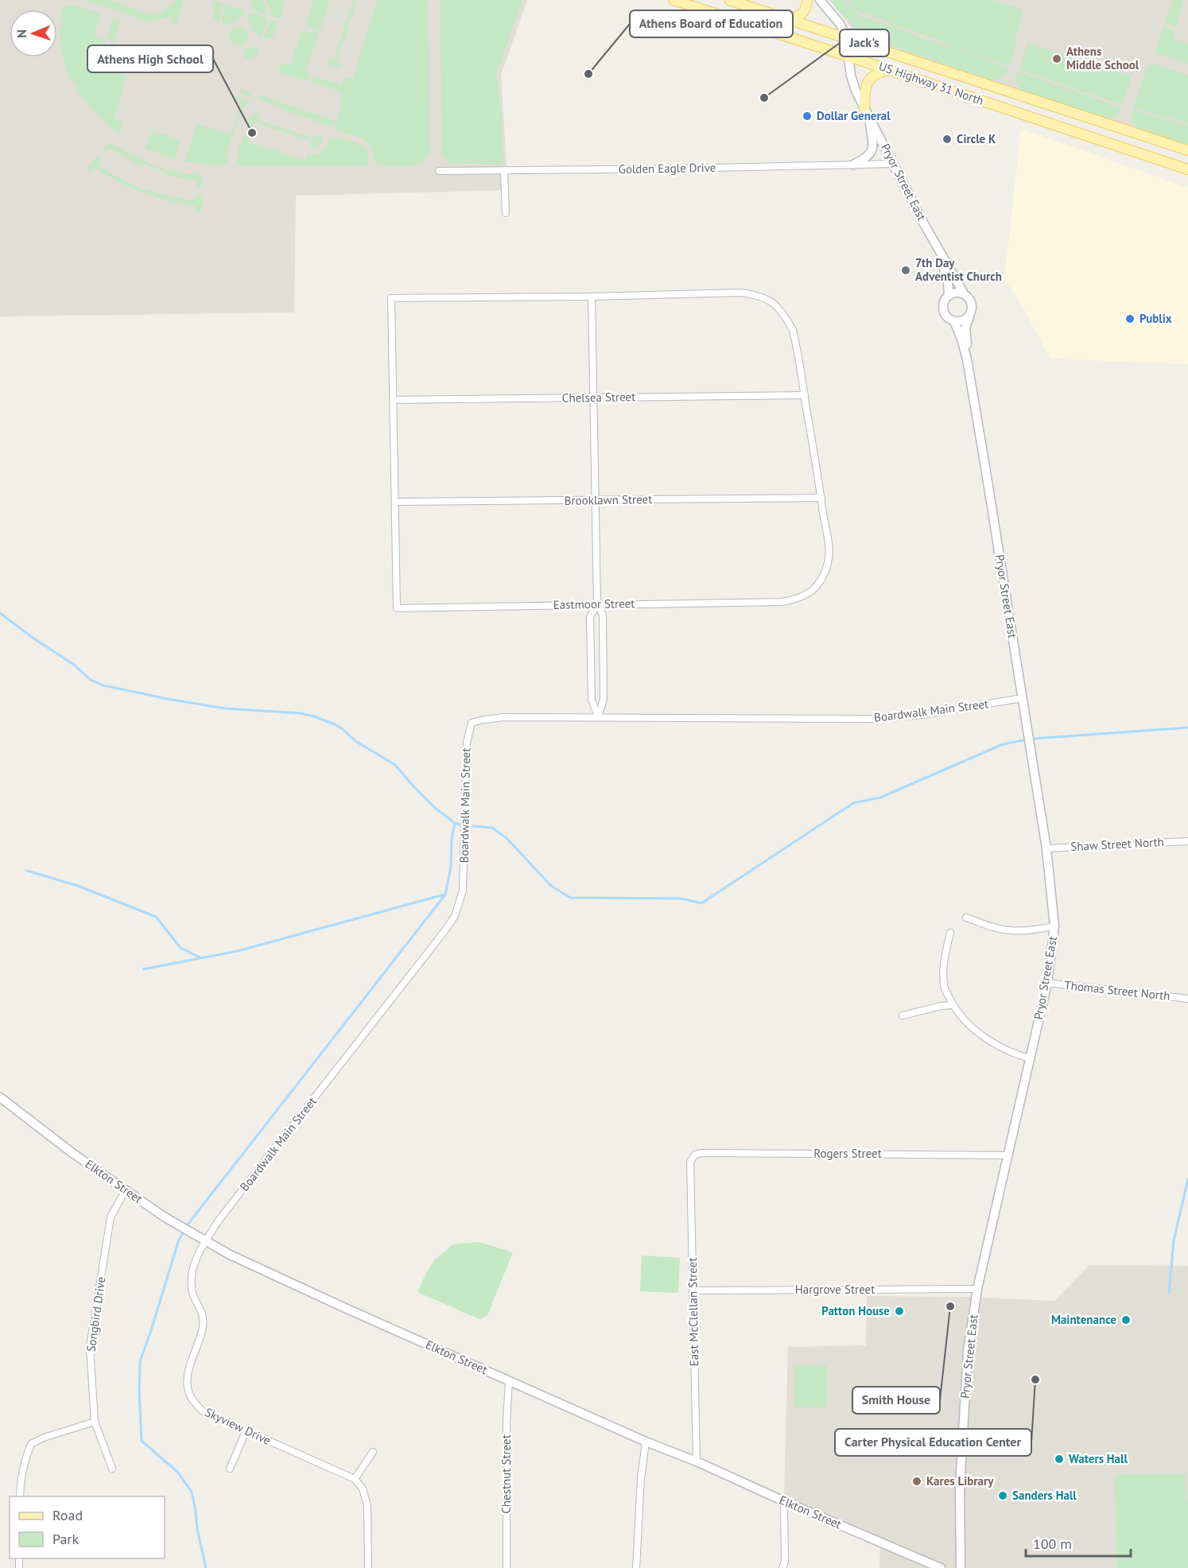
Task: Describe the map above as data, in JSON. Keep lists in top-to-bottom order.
{
  "streets": {
    "main road": ["US Highway 31 North"],
    "street": [
      "Golden Eagle Drive",
      "Pryor Street East",
      "Chelsea Street",
      "Brooklawn Street",
      "Eastmoor Street",
      "Boardwalk Main Street",
      "Shaw Street North",
      "Thomas Street North",
      "Rogers Street",
      "Elkton Street",
      "Hargrove Street",
      "East McClellan Street",
      "Songbird Drive",
      "Skyview Drive",
      "Chestnut Street"
    ]
  },
  "crossings": [
    ["US Highway 31 North", "Pryor Street East"],
    ["Golden Eagle Drive", "Pryor Street East"],
    ["Pryor Street East", "Boardwalk Main Street"],
    ["Pryor Street East", "Shaw Street North"],
    ["Pryor Street East", "Thomas Street North"],
    ["Pryor Street East", "Rogers Street"],
    ["Pryor Street East", "Hargrove Street"],
    ["Chelsea Street", "Eastmoor Street"],
    ["Brooklawn Street", "Eastmoor Street"],
    ["Boardwalk Main Street", "Elkton Street"],
    ["Boardwalk Main Street", "Skyview Drive"],
    ["Rogers Street", "East McClellan Street"],
    ["Elkton Street", "East McClellan Street"],
    ["Elkton Street", "Songbird Drive"],
    ["Elkton Street", "Skyview Drive"],
    ["Elkton Street", "Chestnut Street"],
    ["Hargrove Street", "East McClellan Street"]
  ],
  "places": [
    "Athens Middle School",
    "Athens Board of Education",
    "Jack's",
    "Dollar General",
    "Athens High School",
    "Circle K",
    "7th Day Adventist Church",
    "Publix",
    "Smith House",
    "Patton House",
    "Maintenance",
    "Carter Physical Education Center",
    "Waters Hall",
    "Kares Library",
    "Sanders Hall"
  ],
  "legend": ["Road", "Park"],
  "scale_bar": "100 m",
  "north": "left"
}
